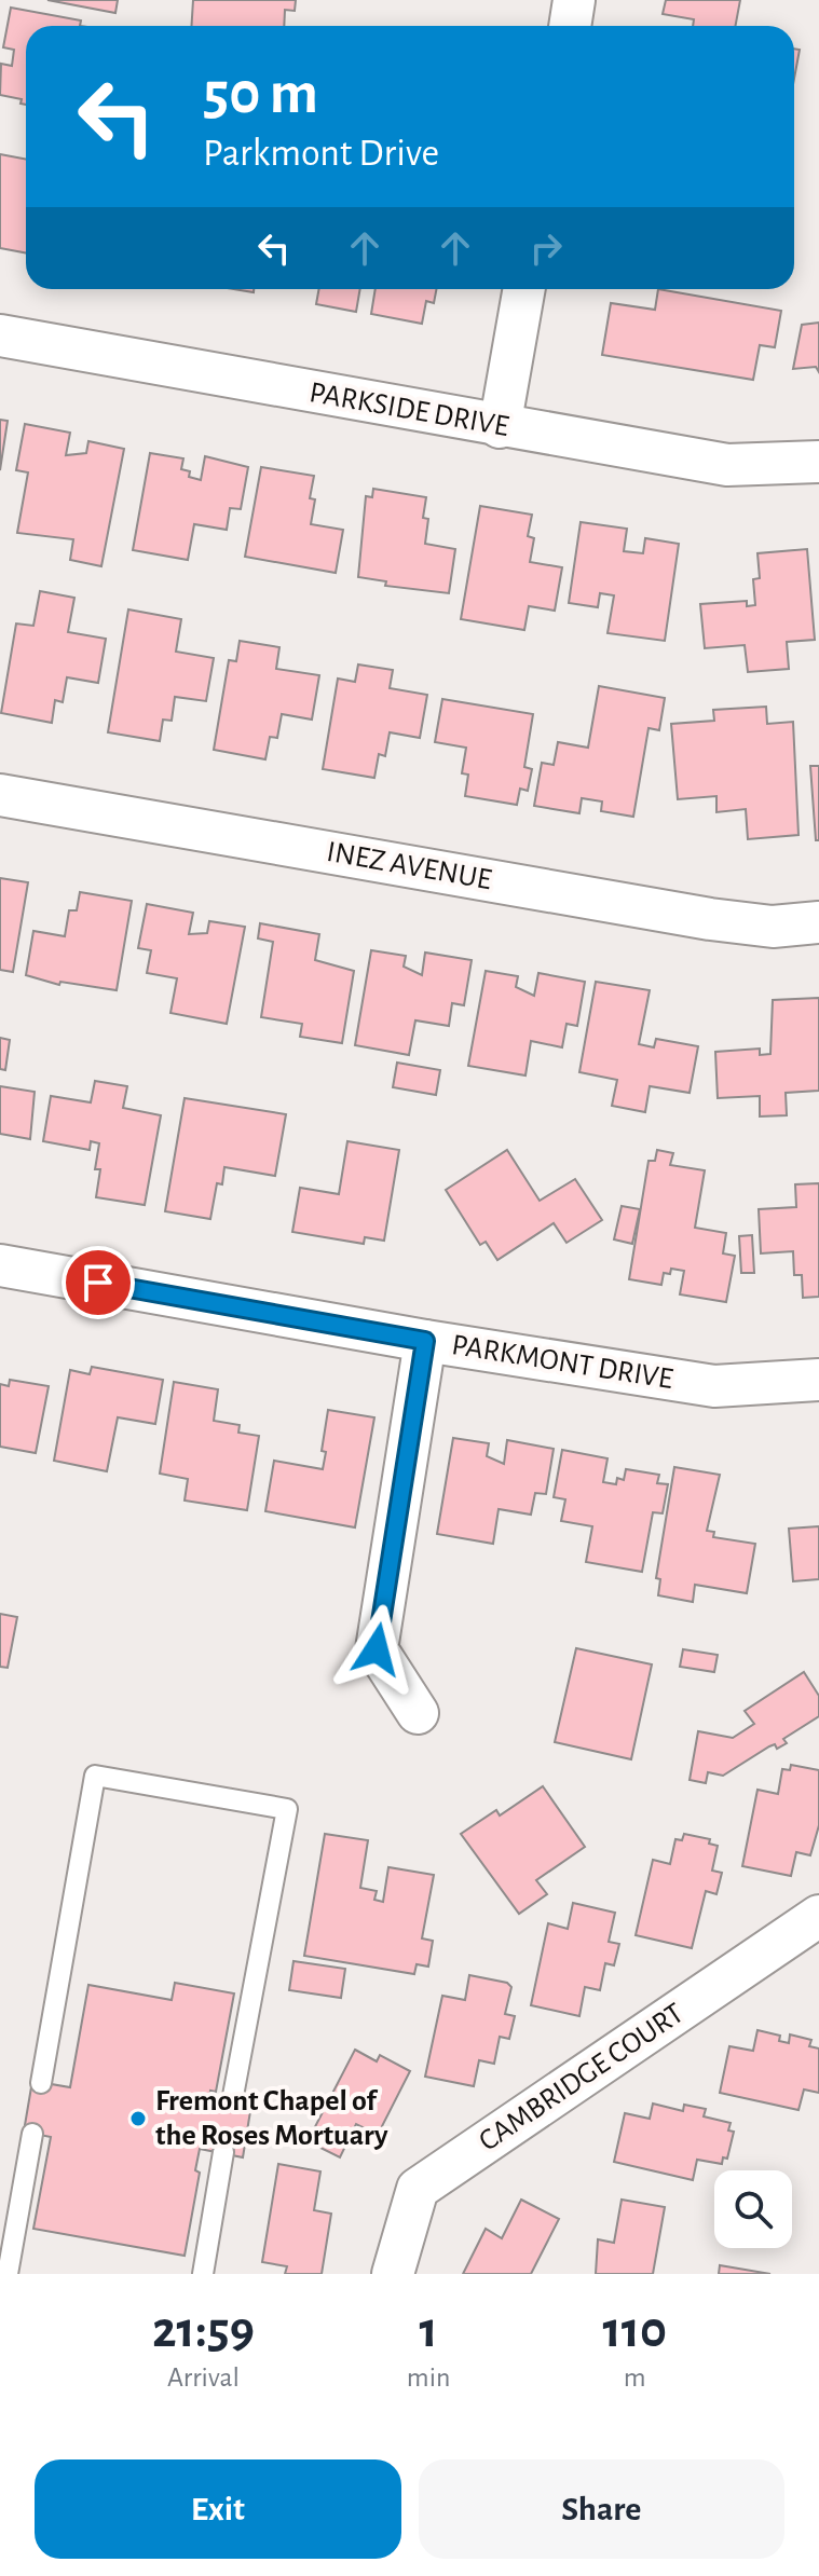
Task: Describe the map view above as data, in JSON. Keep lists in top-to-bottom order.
{
  "streets": {
    "street": [
      "PARKSIDE DRIVE",
      "INEZ AVENUE",
      "PARKMONT DRIVE",
      "CAMBRIDGE COURT"
    ]
  },
  "places": ["Fremont Chapel of the Roses Mortuary"],
  "page": {
    "turn": ["50 m", "Parkmont Drive"],
    "eta": [
      "21:59",
      "Arrival",
      "1",
      "min",
      "110",
      "m"
    ],
    "buttons": ["Exit", "Share"]
  }
}
